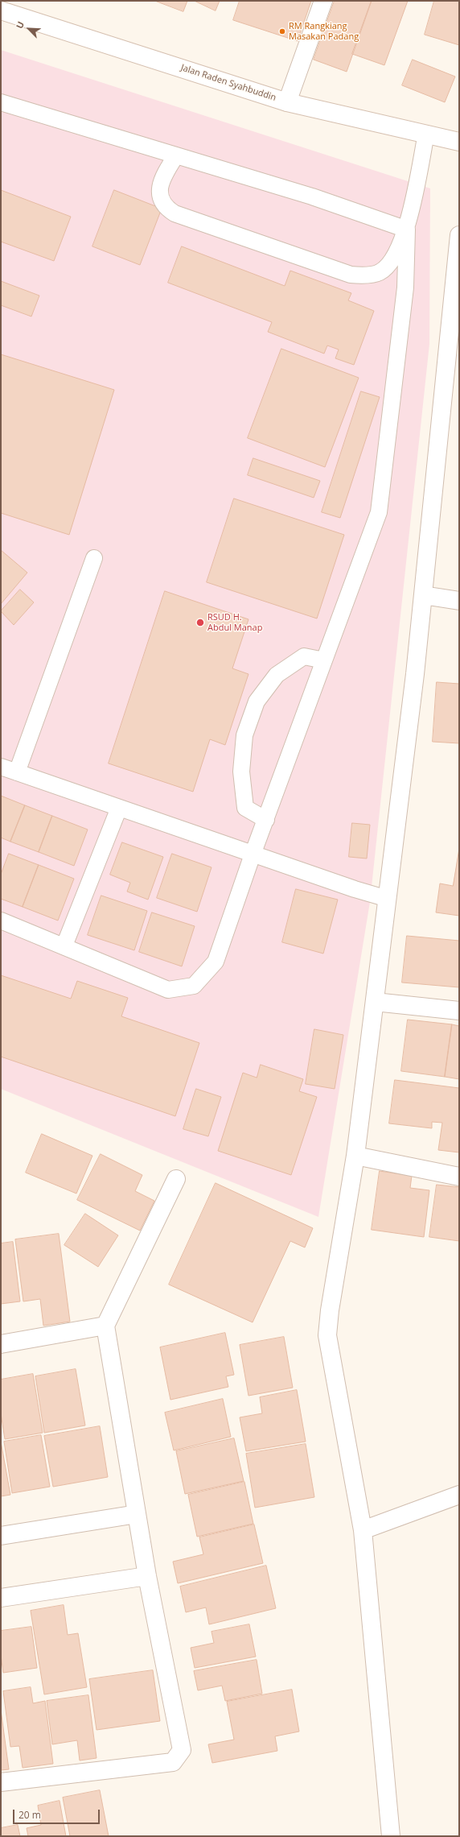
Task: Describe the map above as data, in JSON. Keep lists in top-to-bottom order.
{
  "streets": {
    "street": ["Jalan Raden Syahbuddin"]
  },
  "places": ["RM Rangkiang Masakan Padang", "RSUD H. Abdul Manap"],
  "scale_bar": "20 m",
  "north": "top left"
}
